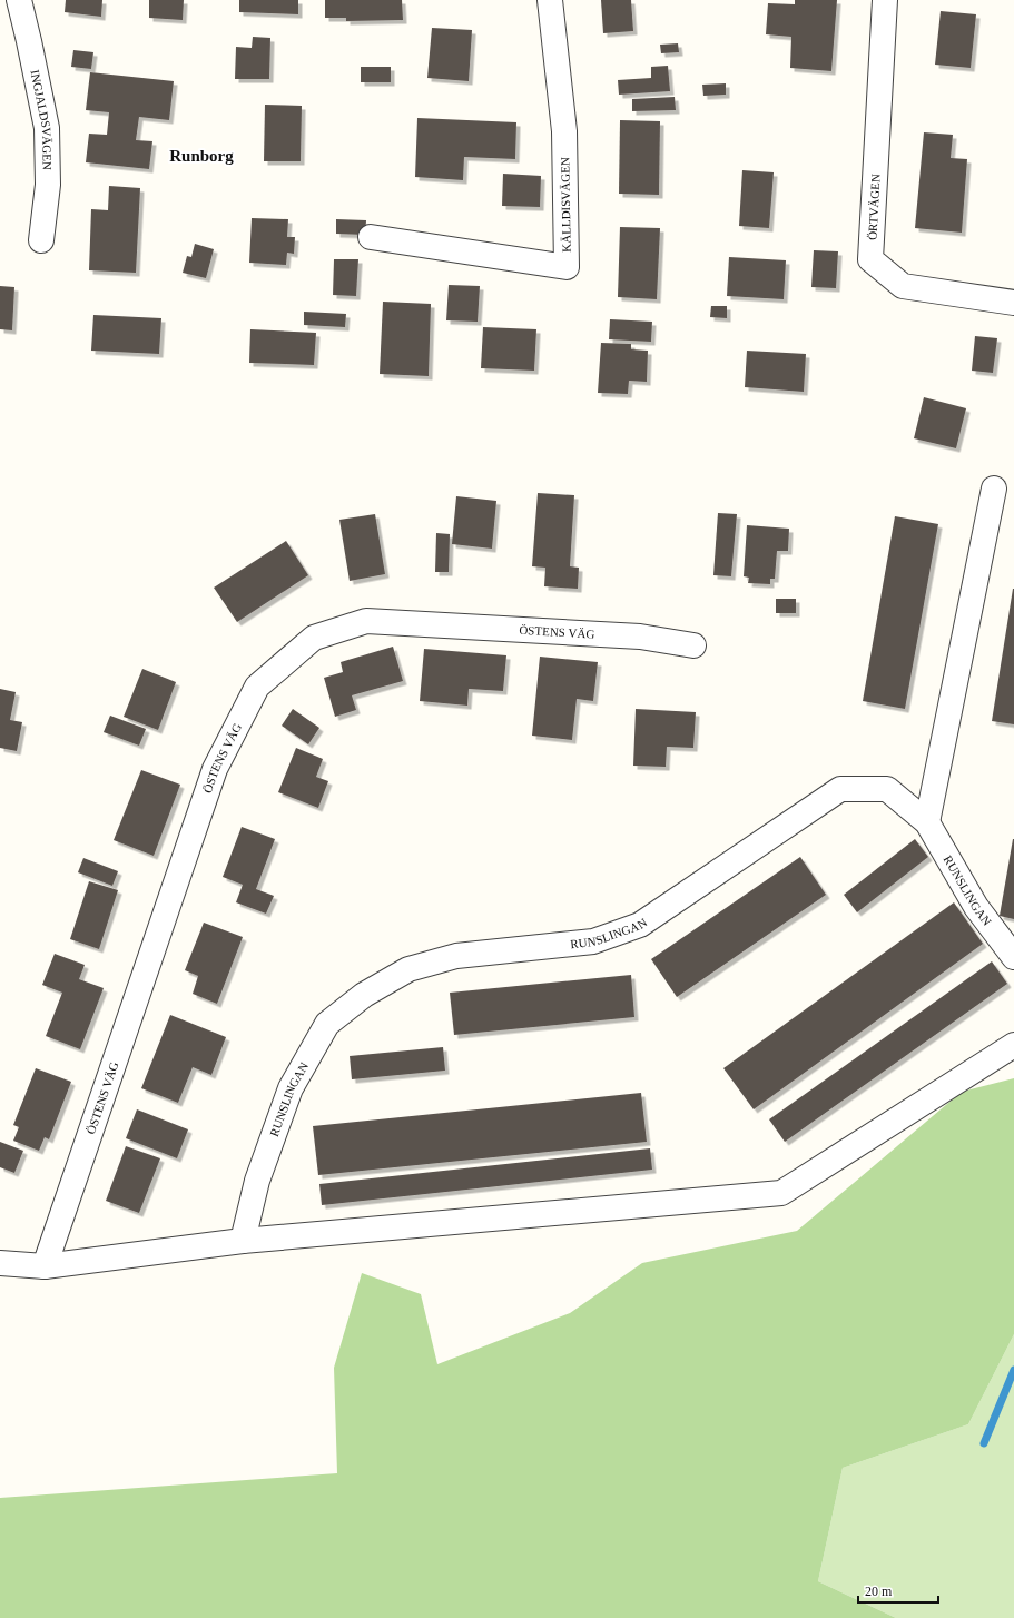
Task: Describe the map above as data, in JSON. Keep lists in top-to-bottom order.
{
  "streets": {
    "street": [
      "INGJALDSVÄGEN",
      "KÄLLDISVÄGEN",
      "ÖRTVÄGEN",
      "ÖSTENS VÄG",
      "RUNSLINGAN"
    ]
  },
  "districts": ["Runborg"],
  "scale_bar": "20 m"
}
